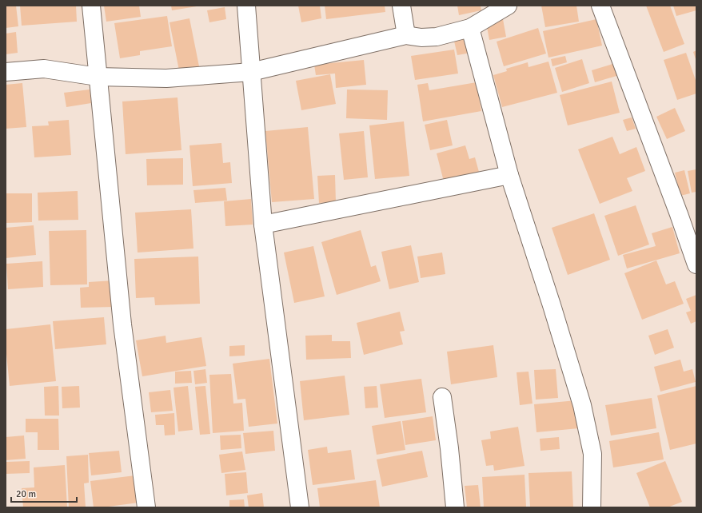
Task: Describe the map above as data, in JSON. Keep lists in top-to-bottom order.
{
  "scale_bar": "20 m"
}
